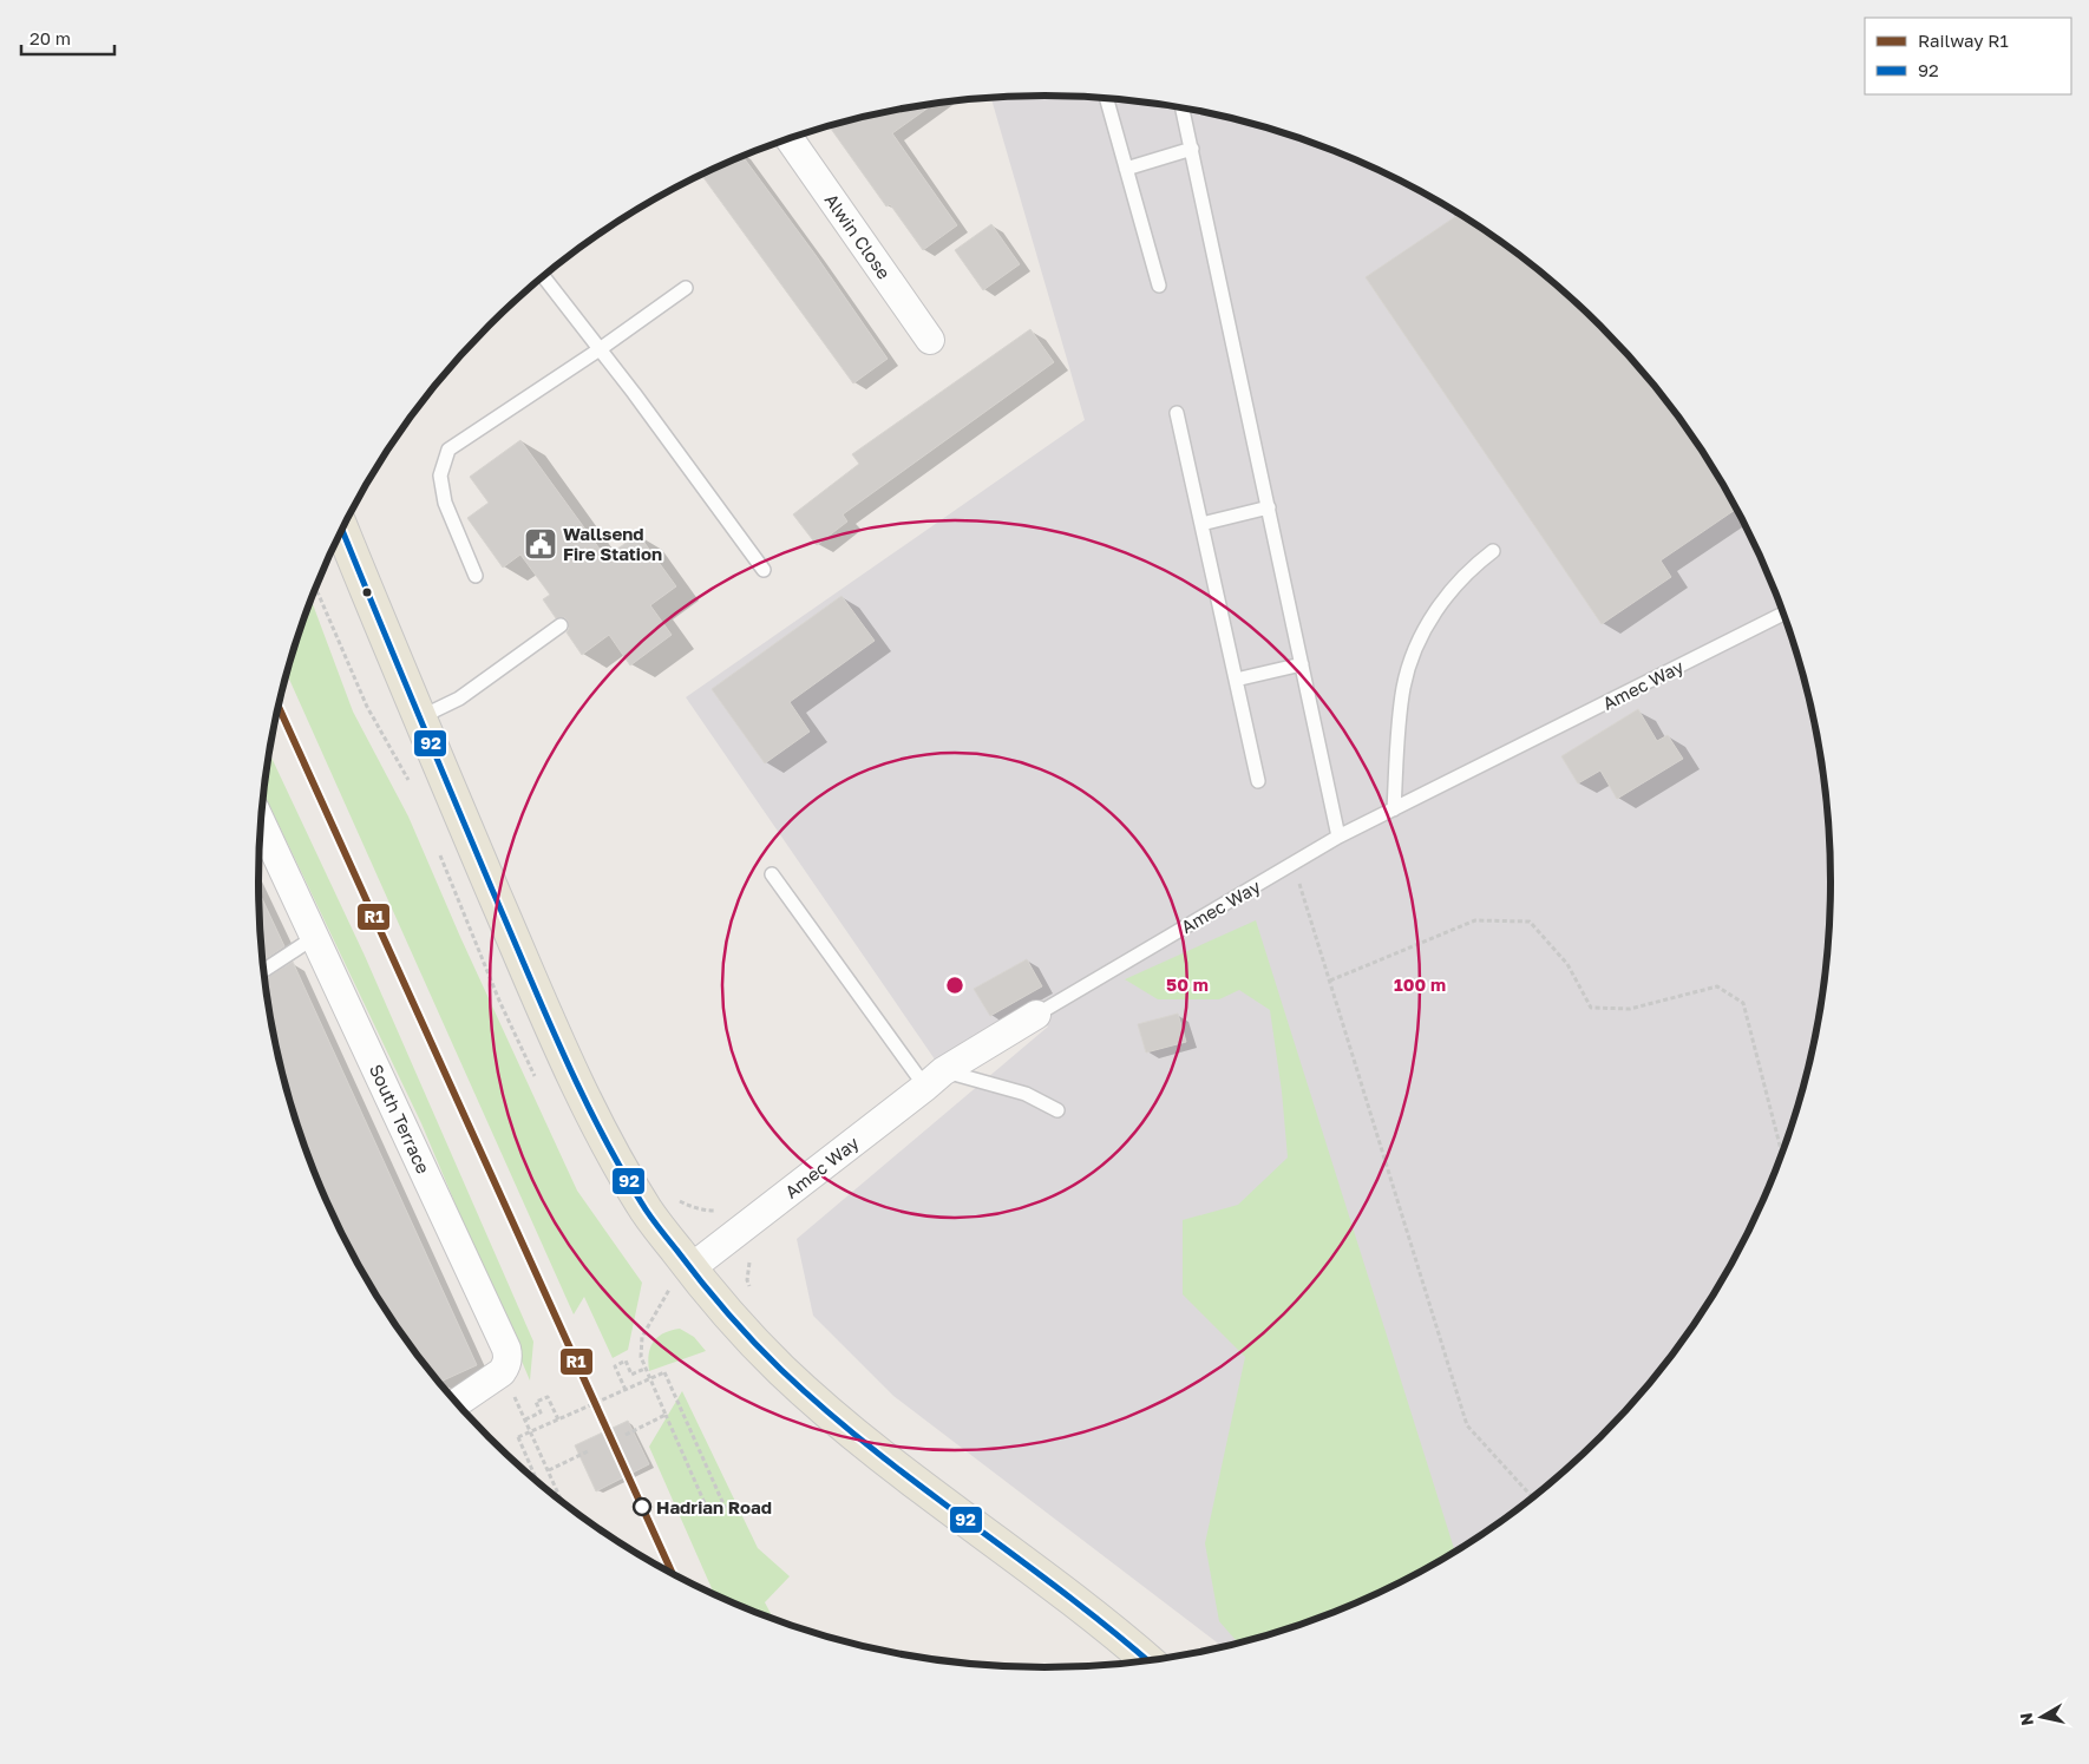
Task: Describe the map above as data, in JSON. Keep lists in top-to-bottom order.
{
  "streets": {
    "street": ["Alwin Close", "Amec Way", "South Terrace"]
  },
  "places": {
    "public building": ["Wallsend Fire Station"],
    "other": ["Hadrian Road"]
  },
  "lines": ["transit line 92", "rail line R1"],
  "legend": ["Railway R1", "92"],
  "scale_bar": "20 m",
  "north": "left",
  "rings": ["50 m", "100 m"]
}
